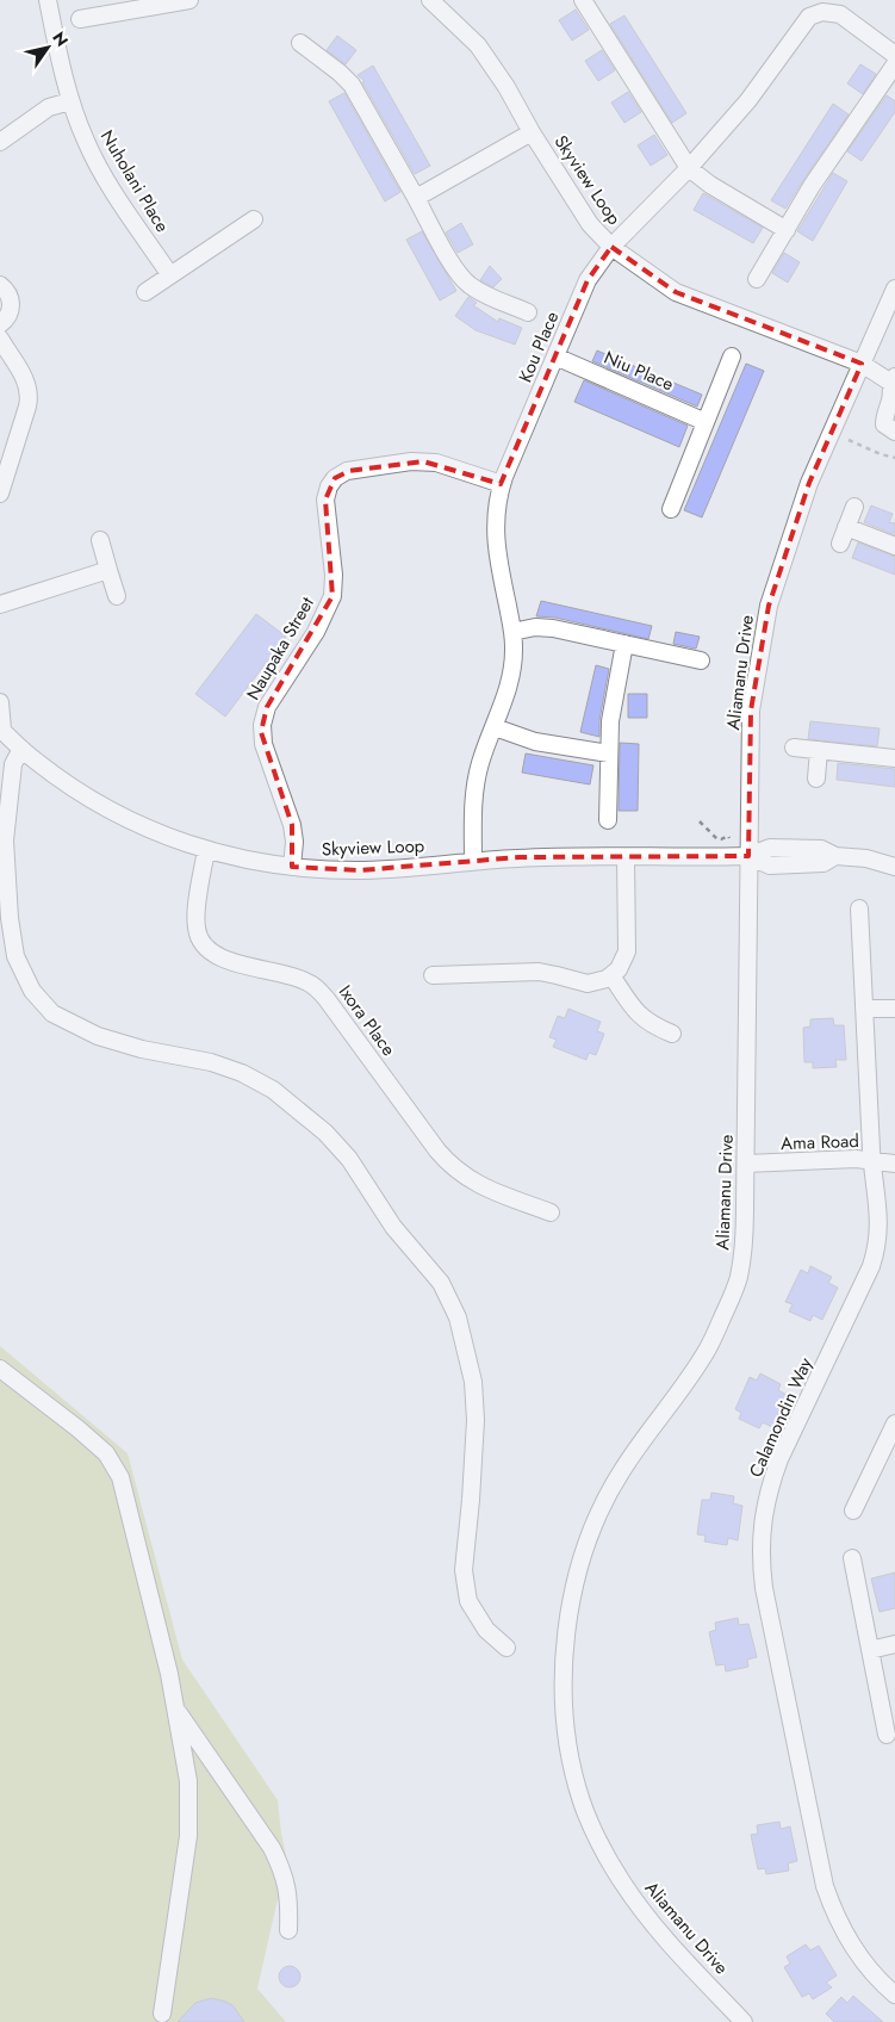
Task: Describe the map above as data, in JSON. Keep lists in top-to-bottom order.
{
  "streets": {
    "street": [
      "Skyview Loop",
      "Nuholani Place",
      "Kou Place",
      "Niu Place",
      "Naupaka Street",
      "Aliamanu Drive",
      "Ixora Place",
      "Ama Road",
      "Calamondin Way"
    ]
  },
  "crossings": [
    ["Skyview Loop", "Kou Place"],
    ["Skyview Loop", "Naupaka Street"],
    ["Skyview Loop", "Aliamanu Drive"],
    ["Skyview Loop", "Ixora Place"],
    ["Kou Place", "Niu Place"],
    ["Kou Place", "Naupaka Street"],
    ["Aliamanu Drive", "Ama Road"],
    ["Ama Road", "Calamondin Way"]
  ],
  "north": "top right"
}
